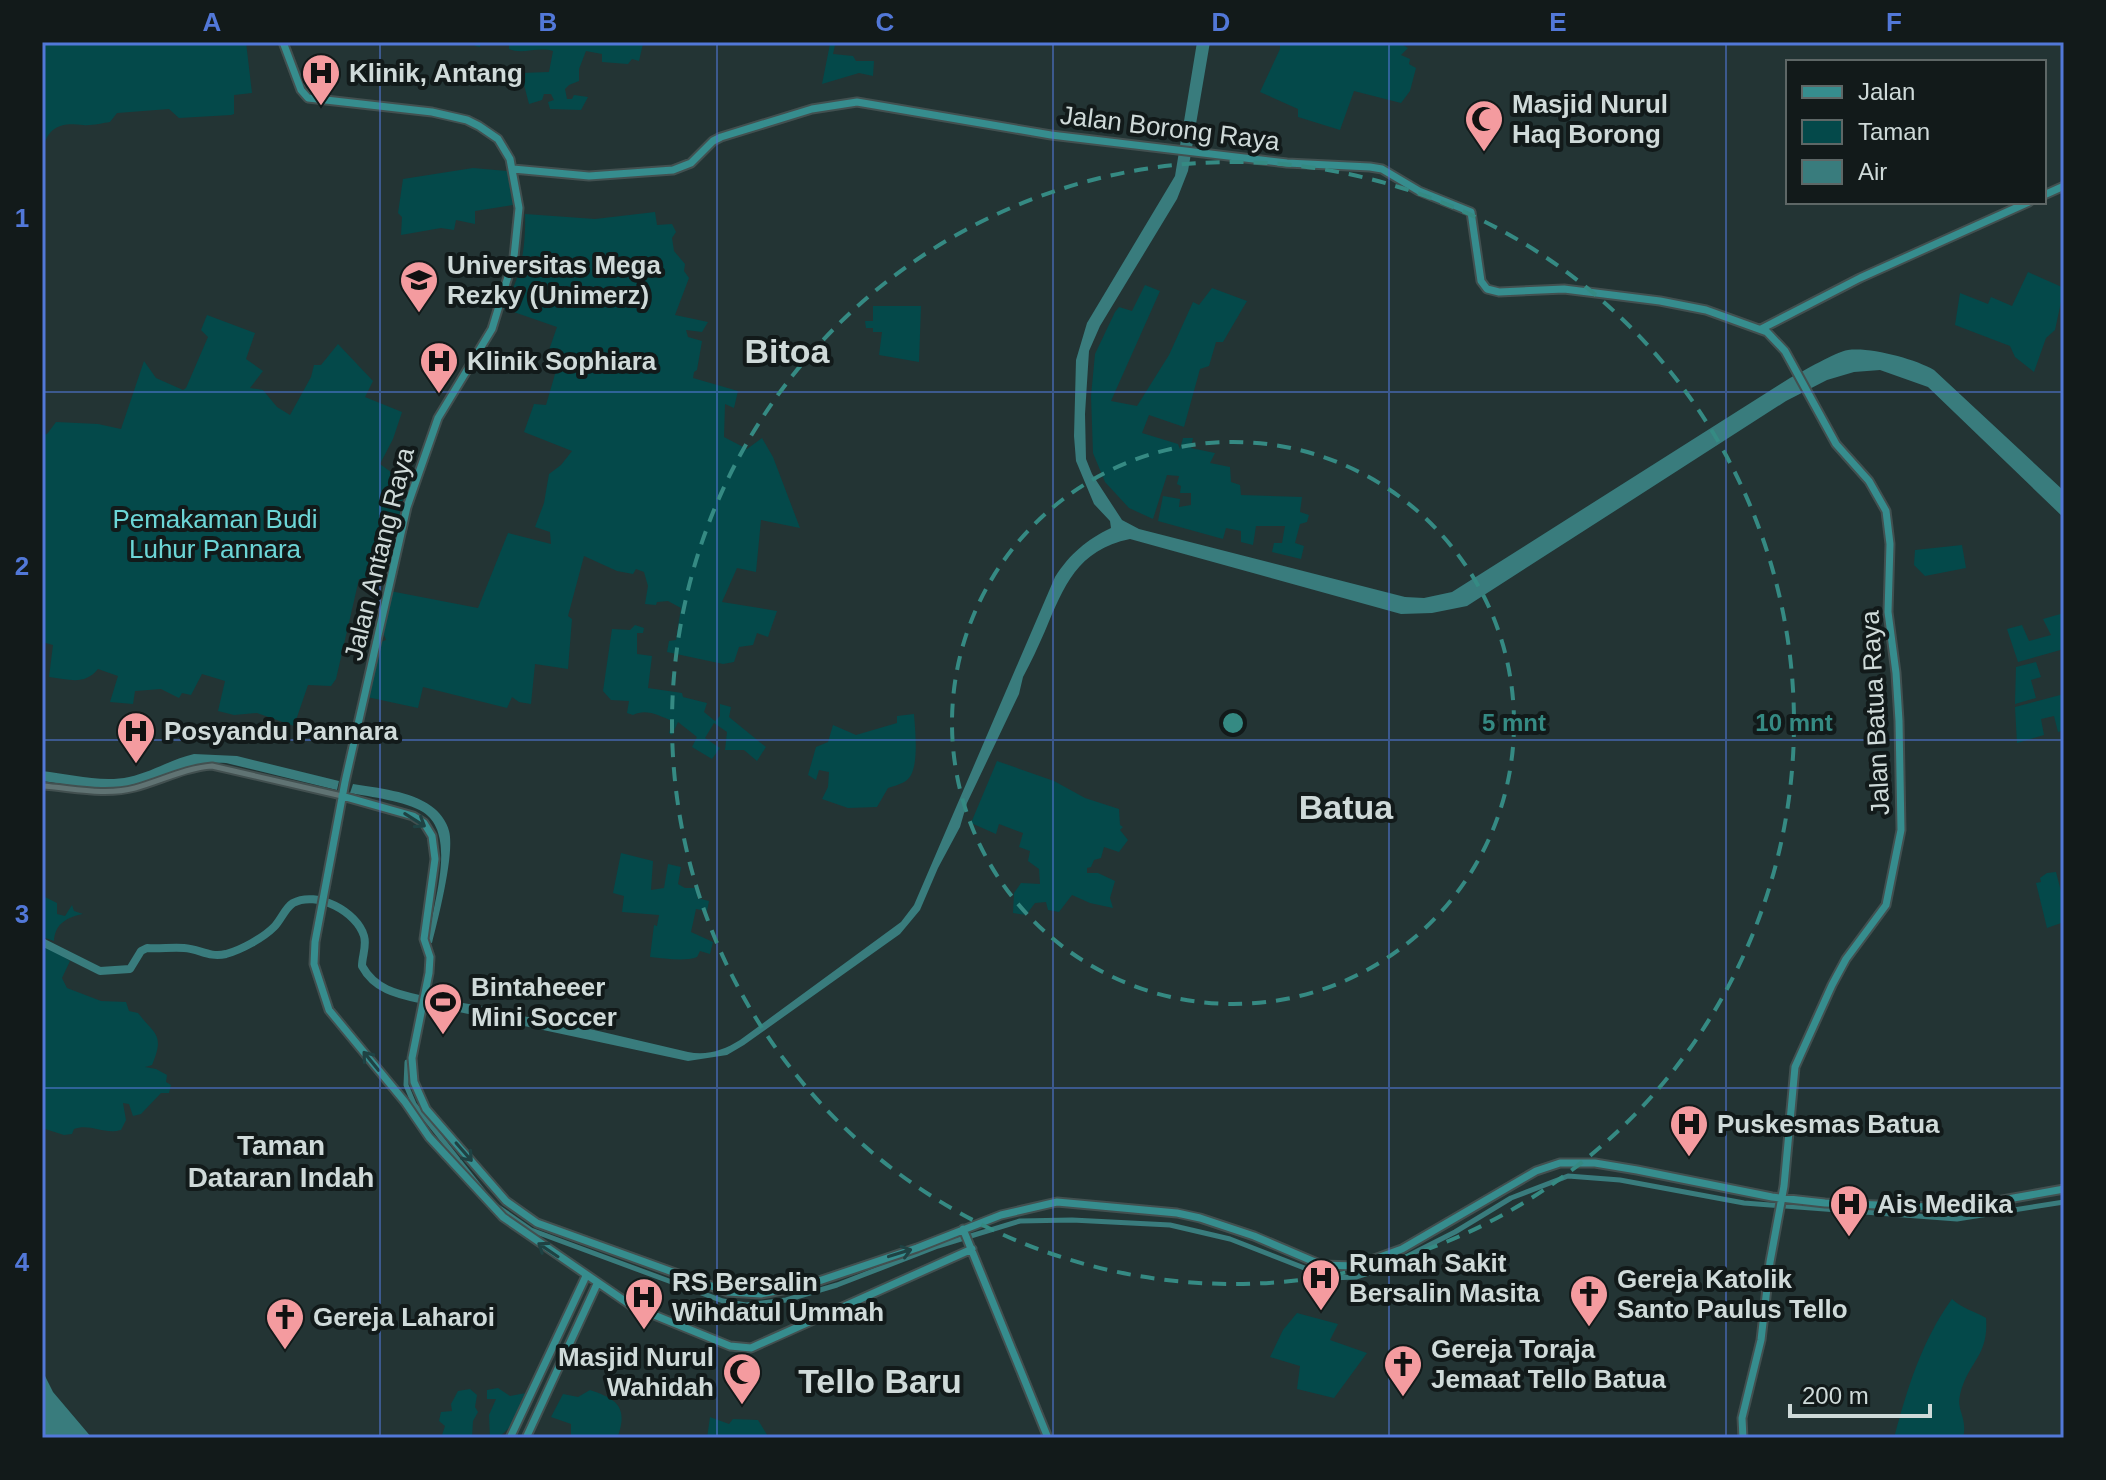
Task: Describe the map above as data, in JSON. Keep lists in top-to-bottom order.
{
  "streets": {
    "main road": ["Jalan Borong Raya", "Jalan Antang Raya", "Jalan Batua Raya"]
  },
  "crossings": [
    ["Jalan Borong Raya", "Jalan Antang Raya"],
    ["Jalan Borong Raya", "Jalan Batua Raya"]
  ],
  "districts": [
    "Bitoa",
    "Batua",
    "Taman Dataran Indah",
    "Tello Baru"
  ],
  "parks": ["Pemakaman Budi Luhur Pannara"],
  "places": {
    "hospital": [
      "Klinik, Antang",
      "Klinik Sophiara",
      "Posyandu Pannara",
      "Puskesmas Batua",
      "Ais Medika",
      "Rumah Sakit Bersalin Masita",
      "RS Bersalin Wihdatul Ummah"
    ],
    "mosque": ["Masjid Nurul Haq Borong", "Masjid Nurul Wahidah"],
    "school or university": ["Universitas Mega Rezky (Unimerz)"],
    "sports": ["Bintaheeer Mini Soccer"],
    "church": ["Gereja Katolik Santo Paulus Tello", "Gereja Laharoi", "Gereja Toraja Jemaat Tello Batua"]
  },
  "legend": ["Jalan", "Taman", "Air"],
  "scale_bar": "200 m",
  "grid": {
    "columns": [
      "A",
      "B",
      "C",
      "D",
      "E",
      "F"
    ],
    "rows": [
      "1",
      "2",
      "3",
      "4"
    ]
  },
  "rings": ["5 mnt", "10 mnt"]
}
